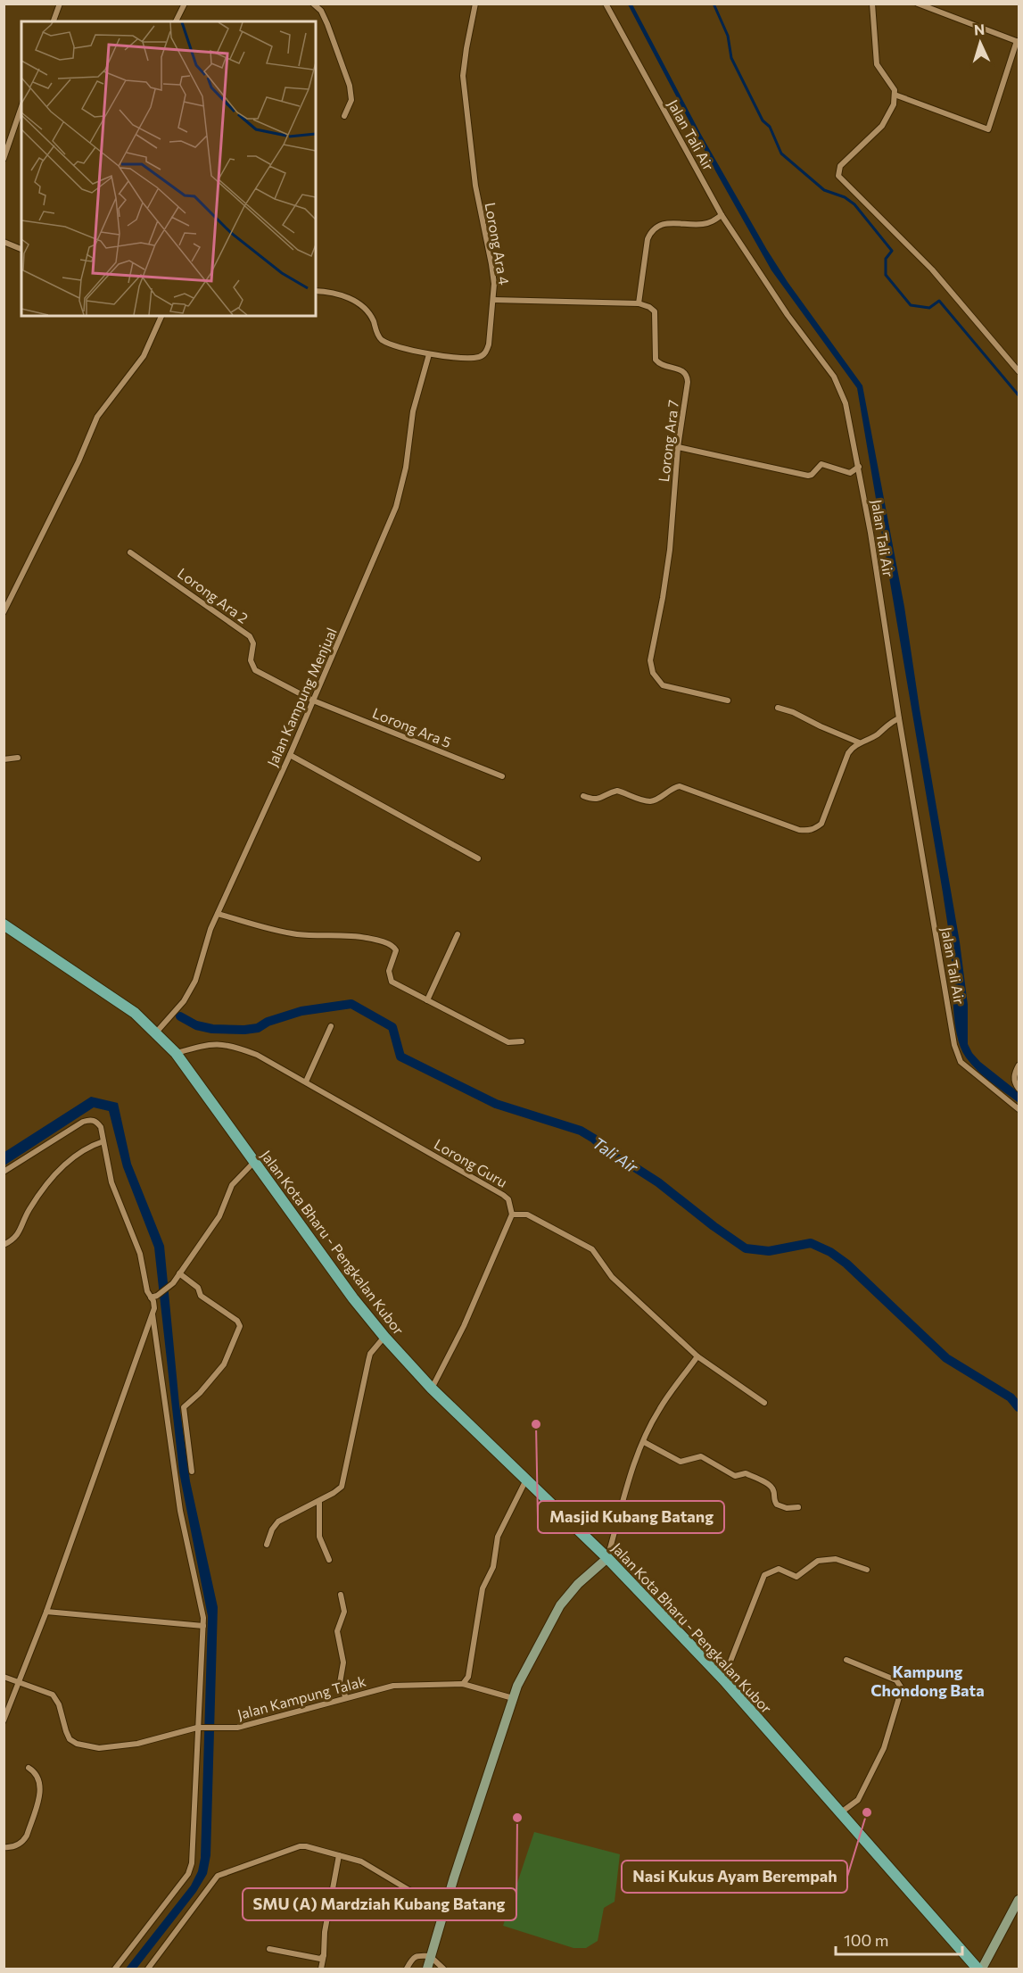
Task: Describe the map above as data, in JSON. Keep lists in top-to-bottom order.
{
  "streets": {
    "main road": ["Jalan Kota Bharu - Pengkalan Kubor"],
    "street": [
      "Jalan Tali Air",
      "Lorong Ara 4",
      "Lorong Ara 7",
      "Lorong Ara 2",
      "Jalan Kampung Menjual",
      "Lorong Ara 5",
      "Lorong Guru",
      "Jalan Kampung Talak"
    ]
  },
  "crossings": [
    ["Lorong Ara 4", "Jalan Kampung Menjual"],
    ["Lorong Ara 2", "Jalan Kampung Menjual"],
    ["Lorong Ara 2", "Lorong Ara 5"],
    ["Jalan Kampung Menjual", "Lorong Ara 5"],
    ["Jalan Kampung Menjual", "Jalan Kota Bharu - Pengkalan Kubor"],
    ["Lorong Guru", "Jalan Kota Bharu - Pengkalan Kubor"]
  ],
  "districts": ["Kampung Chondong Bata"],
  "water": ["Tali Air"],
  "places": ["Masjid Kubang Batang", "Nasi Kukus Ayam Berempah", "SMU (A) Mardziah Kubang Batang"],
  "scale_bar": "100 m",
  "north": "top"
}
